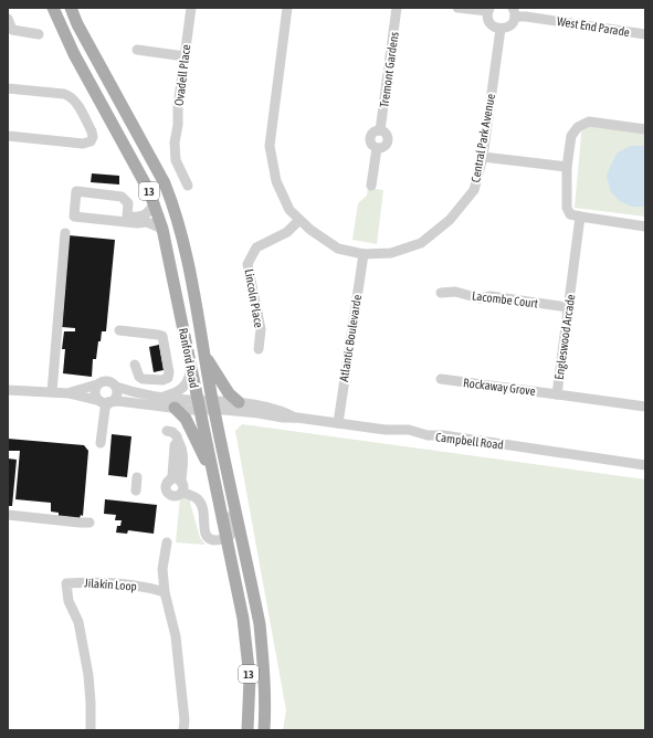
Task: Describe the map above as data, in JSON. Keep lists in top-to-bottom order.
{
  "streets": {
    "main road": ["13", "Ranford Road"],
    "street": [
      "West End Parade",
      "Tremont Gardens",
      "Ovadell Place",
      "Central Park Avenue",
      "Lincoln Place",
      "Lacombe Court",
      "Engleswood Arcade",
      "Atlantic Boulevarde",
      "Rockaway Grove",
      "Campbell Road",
      "Jilakin Loop"
    ]
  },
  "crossings": [
    ["West End Parade", "Central Park Avenue"],
    ["Central Park Avenue", "Lincoln Place"],
    ["Central Park Avenue", "Atlantic Boulevarde"],
    ["Lacombe Court", "Engleswood Arcade"],
    ["Engleswood Arcade", "Rockaway Grove"],
    ["Atlantic Boulevarde", "Campbell Road"],
    ["Ranford Road", "Campbell Road"]
  ]
}
